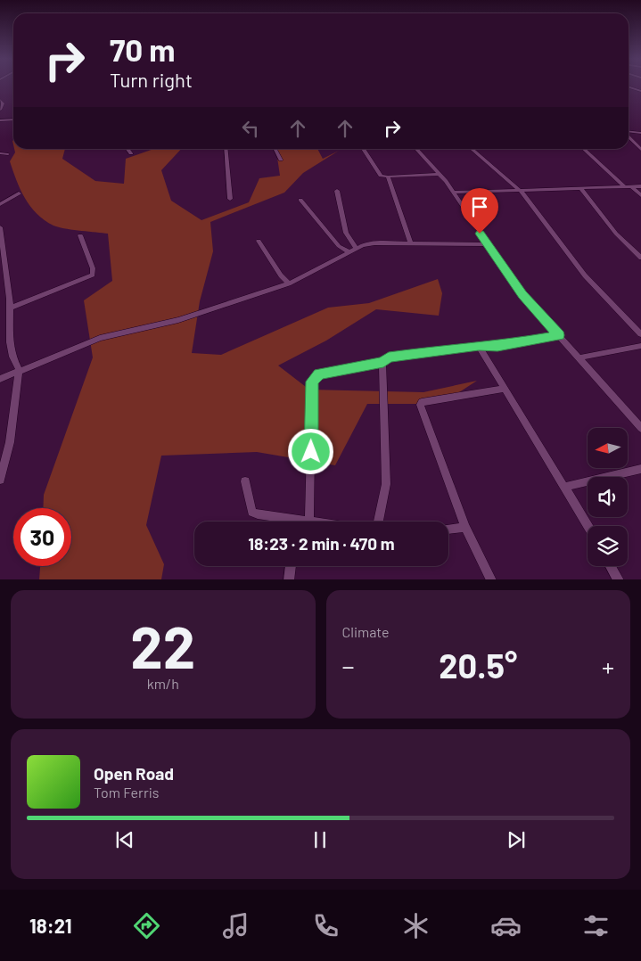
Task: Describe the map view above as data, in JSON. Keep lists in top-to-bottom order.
{
  "north": "left",
  "page": {
    "turn": ["70 m", "Turn right"],
    "limit": "30",
    "trip": "18:23 · 2 min · 470 m",
    "tile": [
      ["22", "km/h"],
      "Climate"
    ],
    "heat": ["−", "20.5°", "+"],
    "song": ["Open Road", "Tom Ferris"],
    "tabs": "18:21"
  }
}
